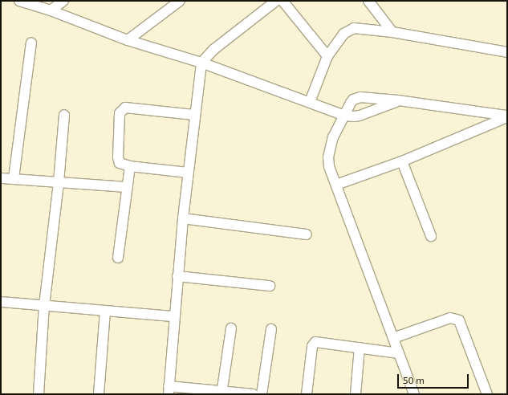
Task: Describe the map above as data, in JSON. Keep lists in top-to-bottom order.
{
  "scale_bar": "50 m"
}
